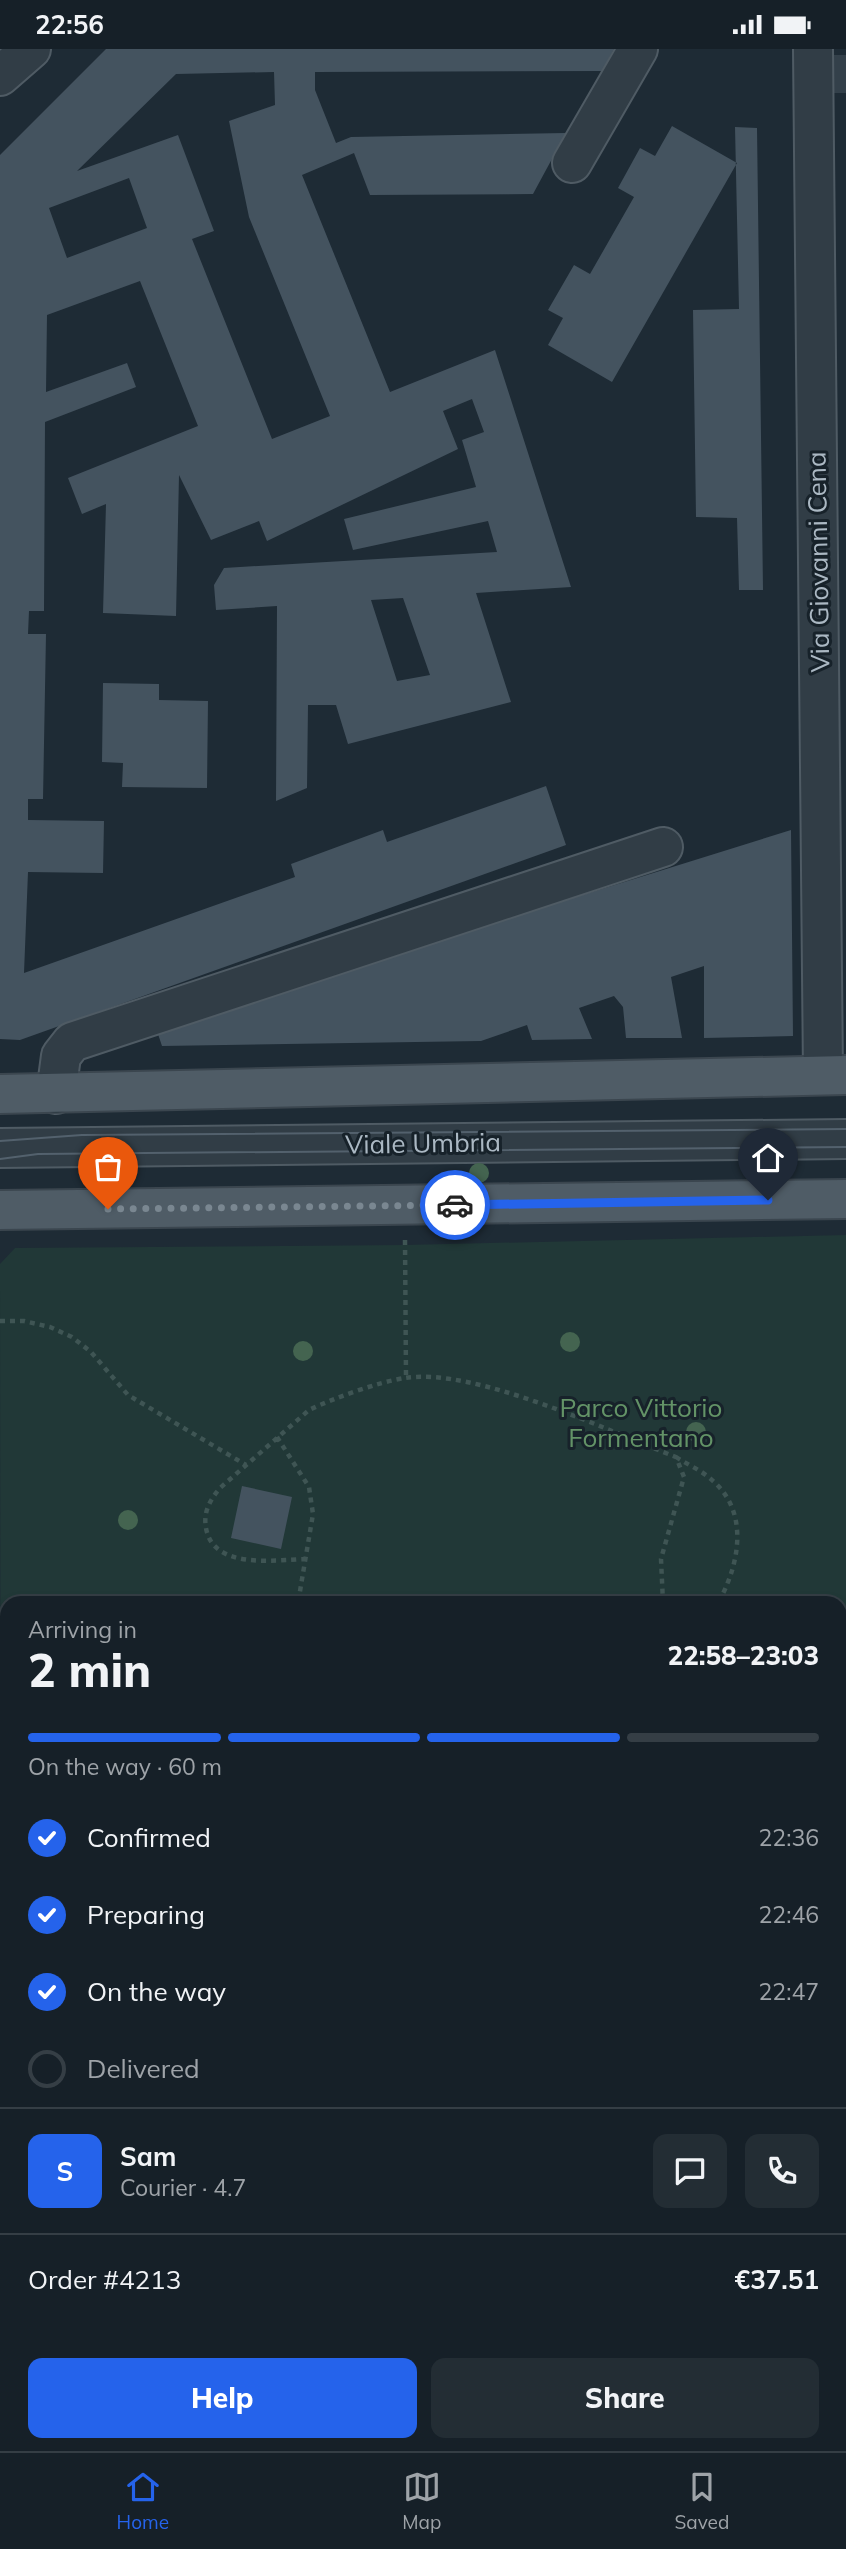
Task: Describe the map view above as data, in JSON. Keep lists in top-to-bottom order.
{
  "streets": {
    "street": ["Via Giovanni Cena", "Viale Umbria"]
  },
  "parks": ["Parco Vittorio Formentano"],
  "page": {
    "status": "22:56",
    "heading": ["2 min", "Arriving in", "22:58–23:03"],
    "panel": [
      "Sam",
      "Courier · 4.7",
      "Order #4213",
      "€37.51"
    ],
    "bar": "On the way · 60 m",
    "list": [
      ["Confirmed", "22:36"],
      ["Preparing", "22:46"],
      ["On the way", "22:47"],
      "Delivered"
    ],
    "round": "S",
    "buttons": ["Help", "Share"],
    "tabs": ["Home", "Map", "Saved"]
  }
}
